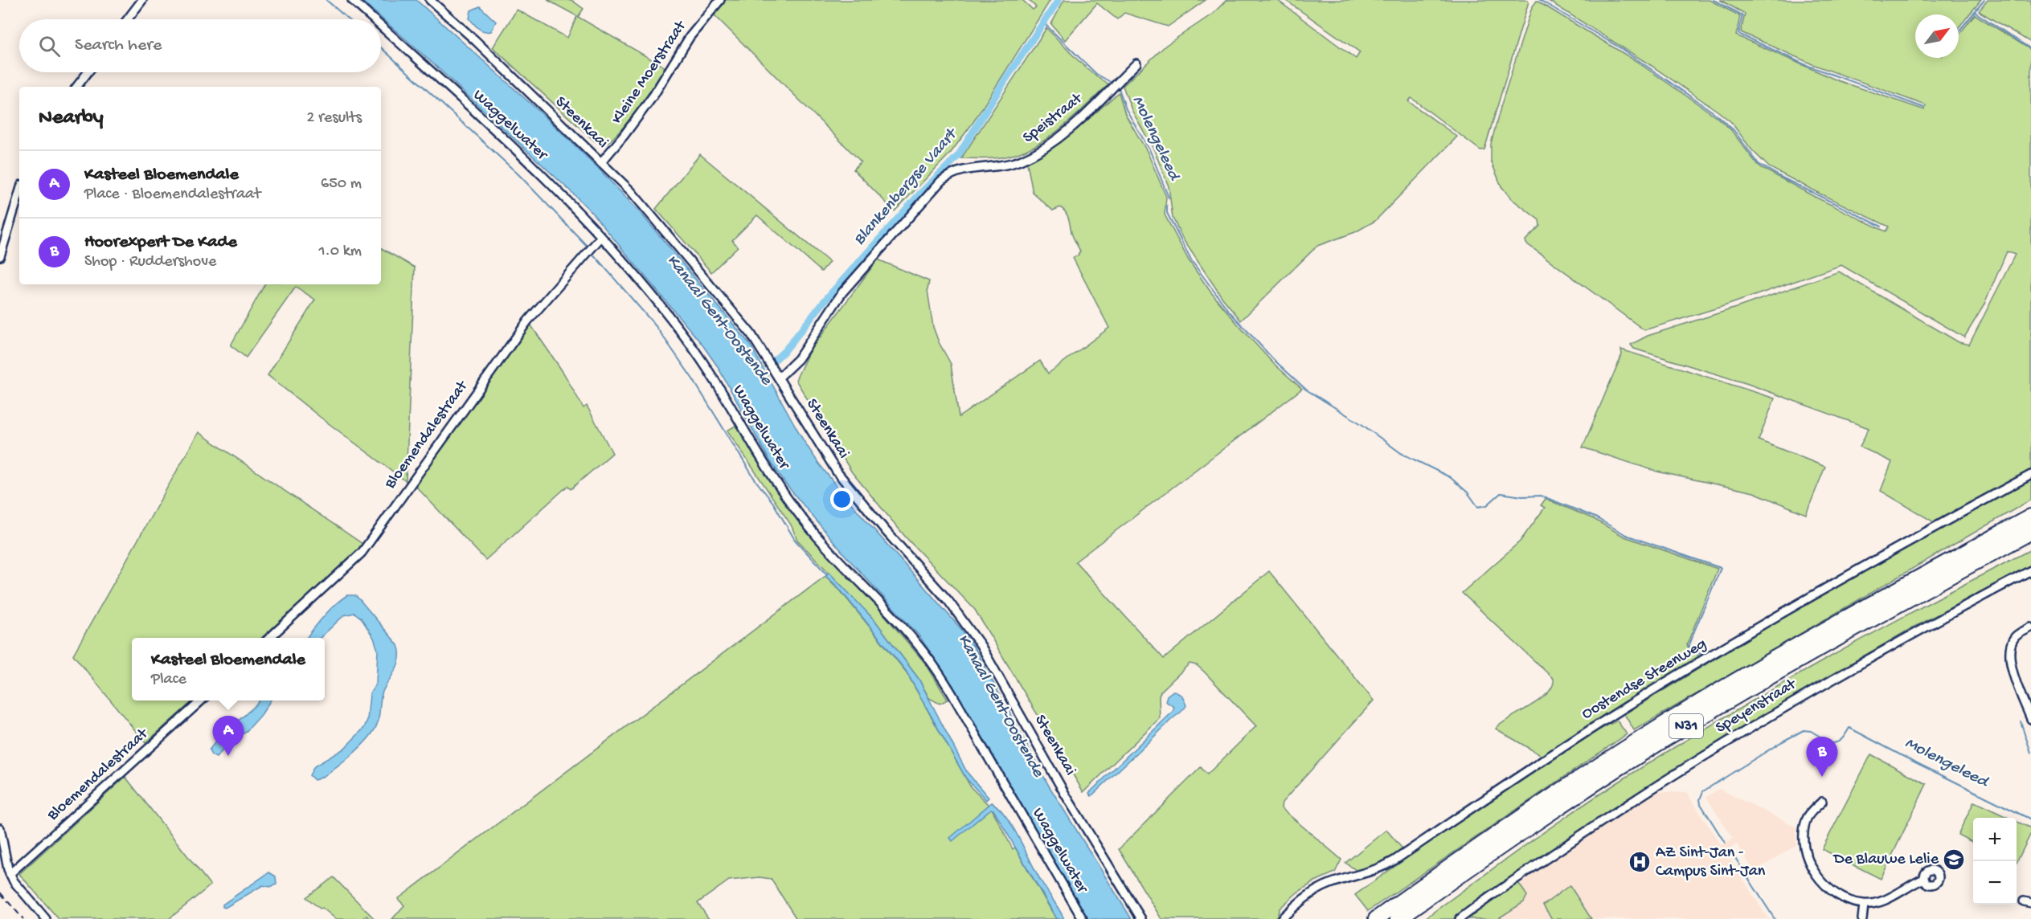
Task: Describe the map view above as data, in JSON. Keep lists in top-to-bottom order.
{
  "streets": {
    "highway": ["N31"],
    "street": [
      "Kleine Moerstraat",
      "Speistraat",
      "Steenkaai",
      "Waggelwater",
      "Bloemendalestraat",
      "Oostendse Steenweg",
      "Speyenstraat"
    ]
  },
  "crossings": [
    ["Kleine Moerstraat", "Steenkaai"],
    ["Speistraat", "Steenkaai"],
    ["Waggelwater", "Bloemendalestraat"]
  ],
  "water": ["Molengeleed", "Blankenbergse Vaart", "Kanaal Gent-Oostende"],
  "places": {
    "school or university": ["De Blauwe Lelie"],
    "hospital": ["AZ Sint-Jan - Campus Sint-Jan"]
  },
  "north": "top right",
  "page": {
    "search": "Search here",
    "heading": ["Nearby", "2 results"],
    "list": [
      {
        "mark": "A",
        "name": "Kasteel Bloemendale",
        "note": "Place · Bloemendalestraat",
        "value": "650 m"
      },
      {
        "mark": "B",
        "name": "Hoorexpert De Kade",
        "note": "Shop · Ruddershove",
        "value": "1.0 km"
      }
    ],
    "popup": ["Kasteel Bloemendale", "Place"],
    "pins": ["A", "B"],
    "map_buttons": ["+", "−"]
  }
}
